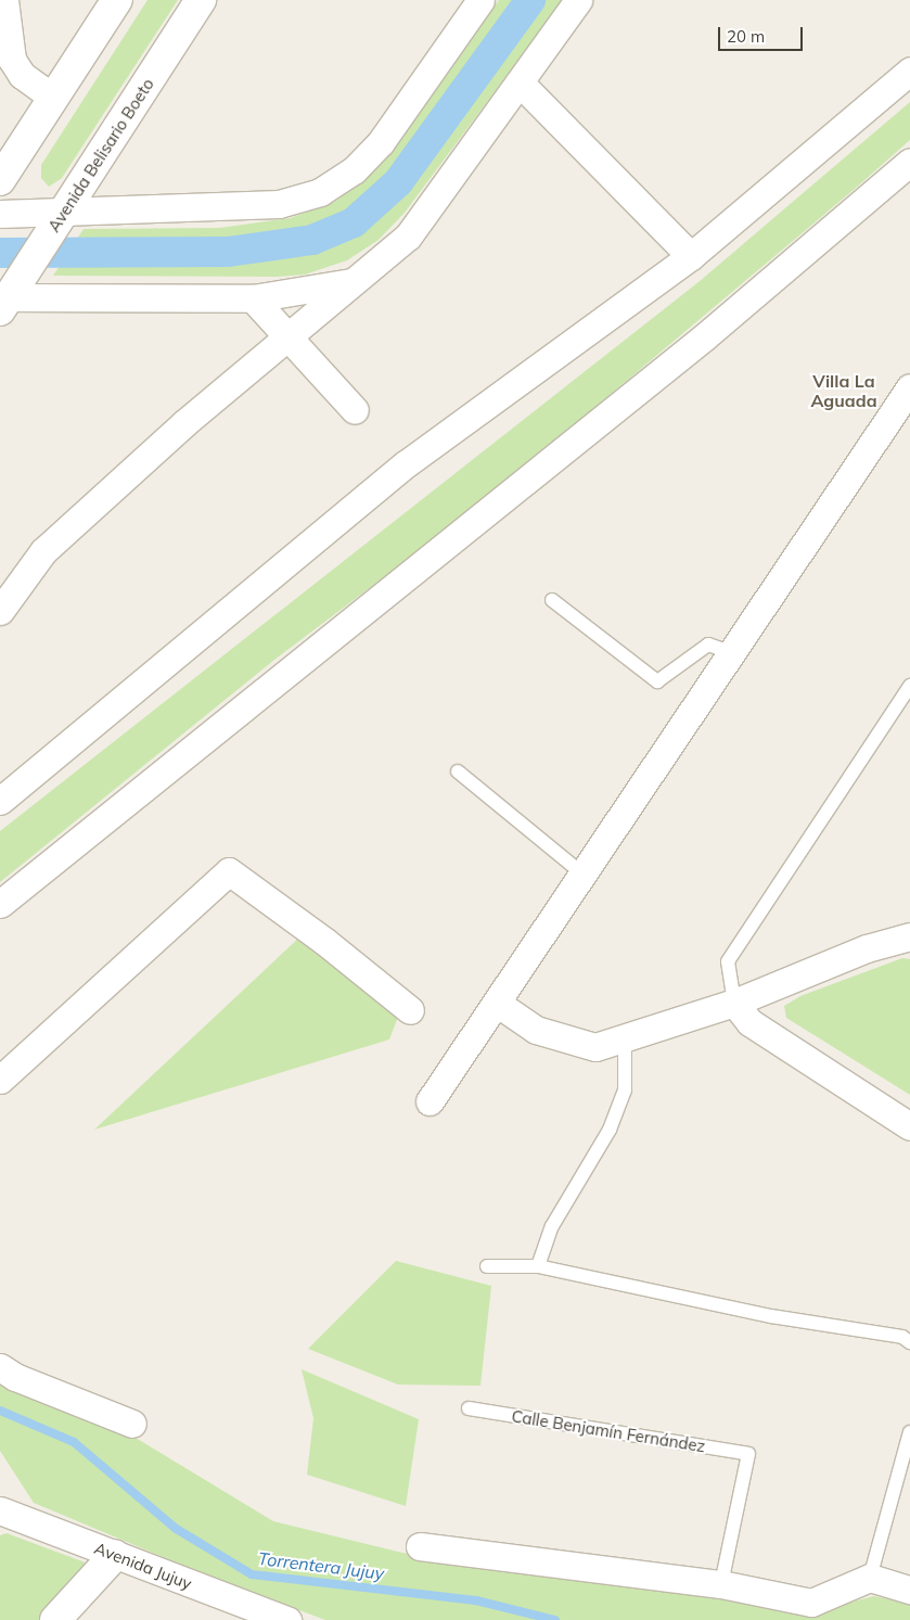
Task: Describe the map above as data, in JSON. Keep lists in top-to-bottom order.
{
  "streets": {
    "street": ["Avenida Belisario Boeto", "Avenida Jujuy"],
    "lane": ["Calle Benjamín Fernández"]
  },
  "districts": ["Villa La Aguada"],
  "water": ["Torrentera Jujuy"],
  "scale_bar": "20 m"
}
